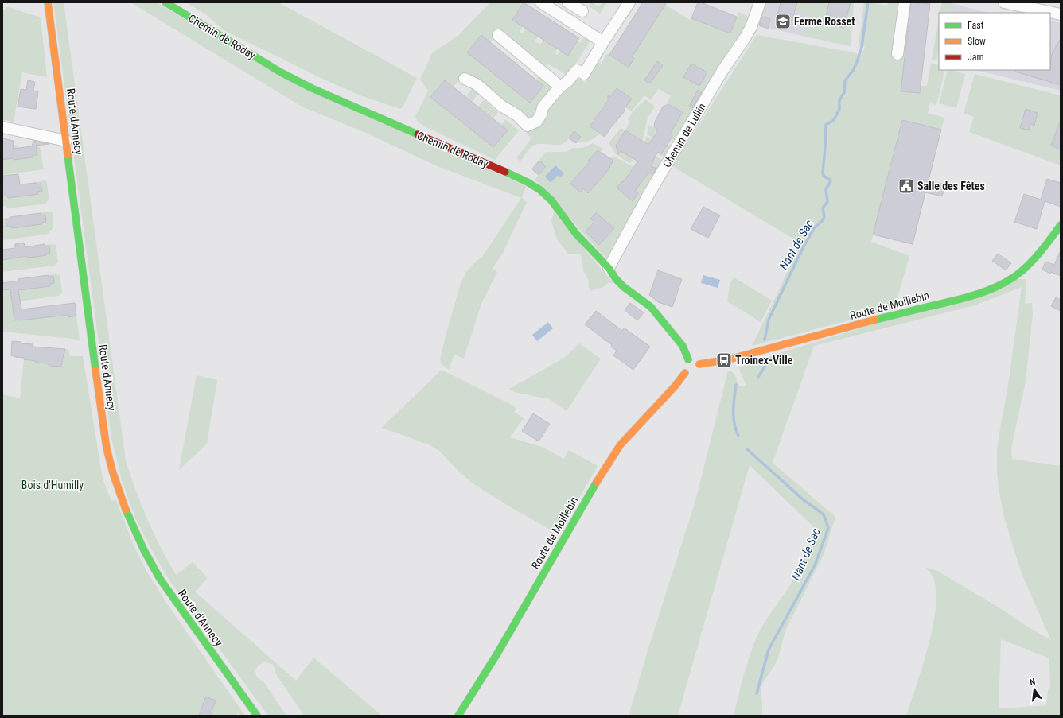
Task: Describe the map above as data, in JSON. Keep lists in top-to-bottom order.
{
  "streets": {
    "street": [
      "Chemin de Roday",
      "Route d'Annecy",
      "Chemin de Lullin",
      "Route de Moillebin"
    ]
  },
  "crossings": [
    ["Chemin de Roday", "Chemin de Lullin"],
    ["Chemin de Roday", "Route de Moillebin"]
  ],
  "water": ["Nant de Sac"],
  "parks": ["Bois d'Humilly"],
  "places": {
    "school or university": ["Ferme Rosset"],
    "public building": ["Salle des Fêtes"],
    "bus stop": ["Troinex-Ville"]
  },
  "legend": ["Fast", "Slow", "Jam"],
  "north": "top"
}
